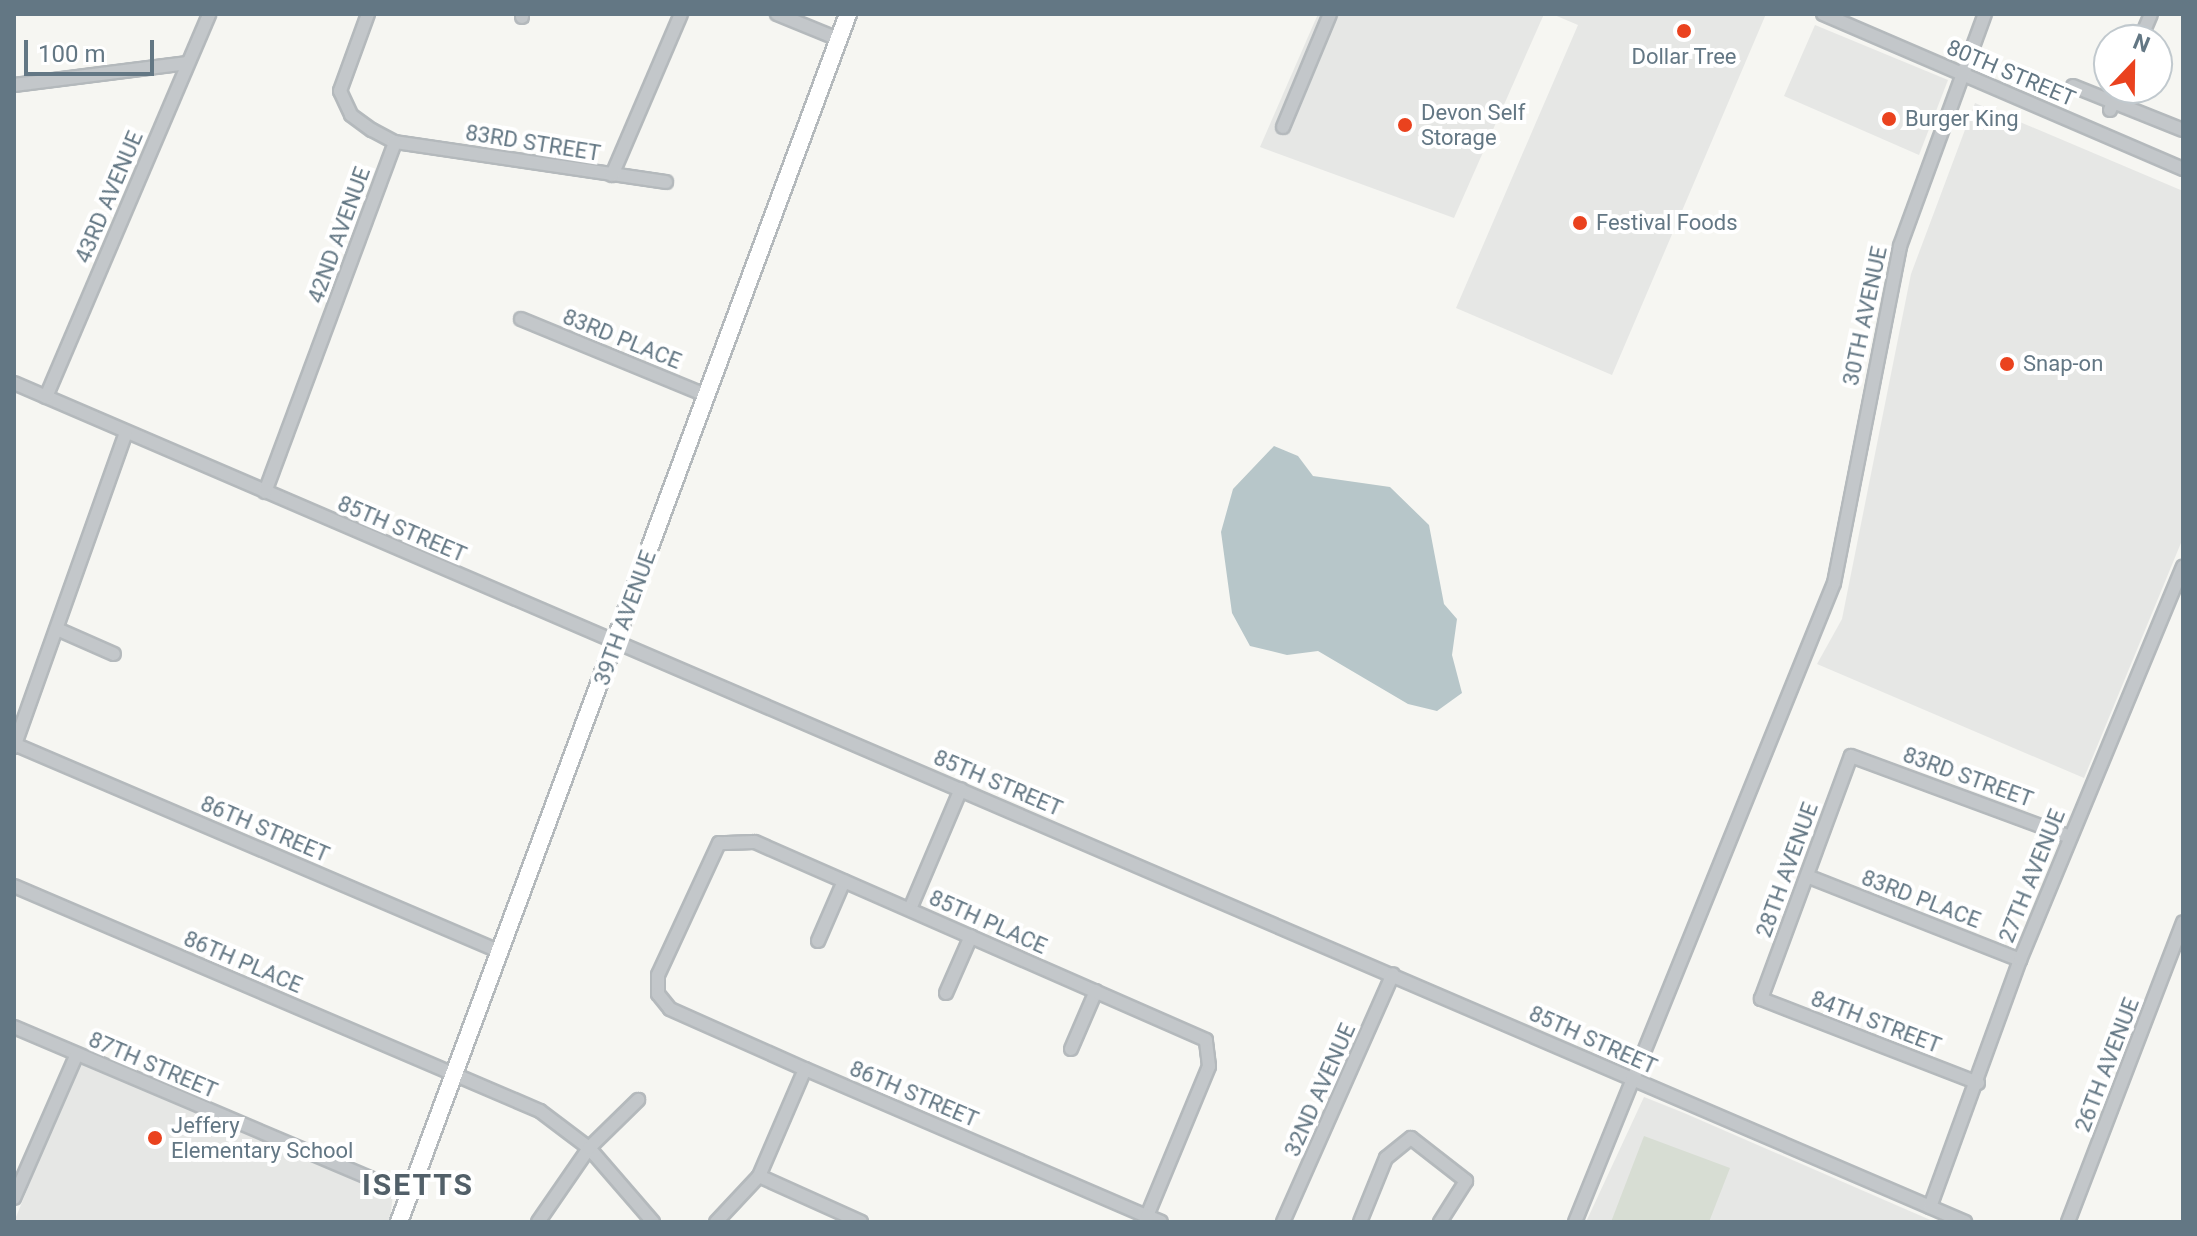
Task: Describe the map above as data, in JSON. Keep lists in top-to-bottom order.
{
  "streets": {
    "main road": ["39TH AVENUE"],
    "street": [
      "80TH STREET",
      "83RD STREET",
      "43RD AVENUE",
      "42ND AVENUE",
      "30TH AVENUE",
      "83RD PLACE",
      "85TH STREET",
      "86TH STREET",
      "28TH AVENUE",
      "27TH AVENUE",
      "85TH PLACE",
      "86TH PLACE",
      "84TH STREET",
      "87TH STREET",
      "26TH AVENUE",
      "32ND AVENUE"
    ]
  },
  "crossings": [
    ["80TH STREET", "30TH AVENUE"],
    ["83RD STREET", "42ND AVENUE"],
    ["83RD STREET", "28TH AVENUE"],
    ["83RD STREET", "27TH AVENUE"],
    ["43RD AVENUE", "85TH STREET"],
    ["42ND AVENUE", "85TH STREET"],
    ["30TH AVENUE", "85TH STREET"],
    ["83RD PLACE", "39TH AVENUE"],
    ["83RD PLACE", "28TH AVENUE"],
    ["83RD PLACE", "27TH AVENUE"],
    ["85TH STREET", "39TH AVENUE"],
    ["85TH STREET", "27TH AVENUE"],
    ["85TH STREET", "32ND AVENUE"],
    ["39TH AVENUE", "86TH STREET"],
    ["39TH AVENUE", "86TH PLACE"],
    ["39TH AVENUE", "87TH STREET"],
    ["86TH STREET", "85TH PLACE"],
    ["28TH AVENUE", "84TH STREET"],
    ["27TH AVENUE", "84TH STREET"]
  ],
  "districts": ["ISETTS"],
  "places": [
    "Dollar Tree",
    "Burger King",
    "Devon Self Storage",
    "Festival Foods",
    "Snap-on",
    "Jeffery Elementary School"
  ],
  "scale_bar": "100 m",
  "north": "top"
}
